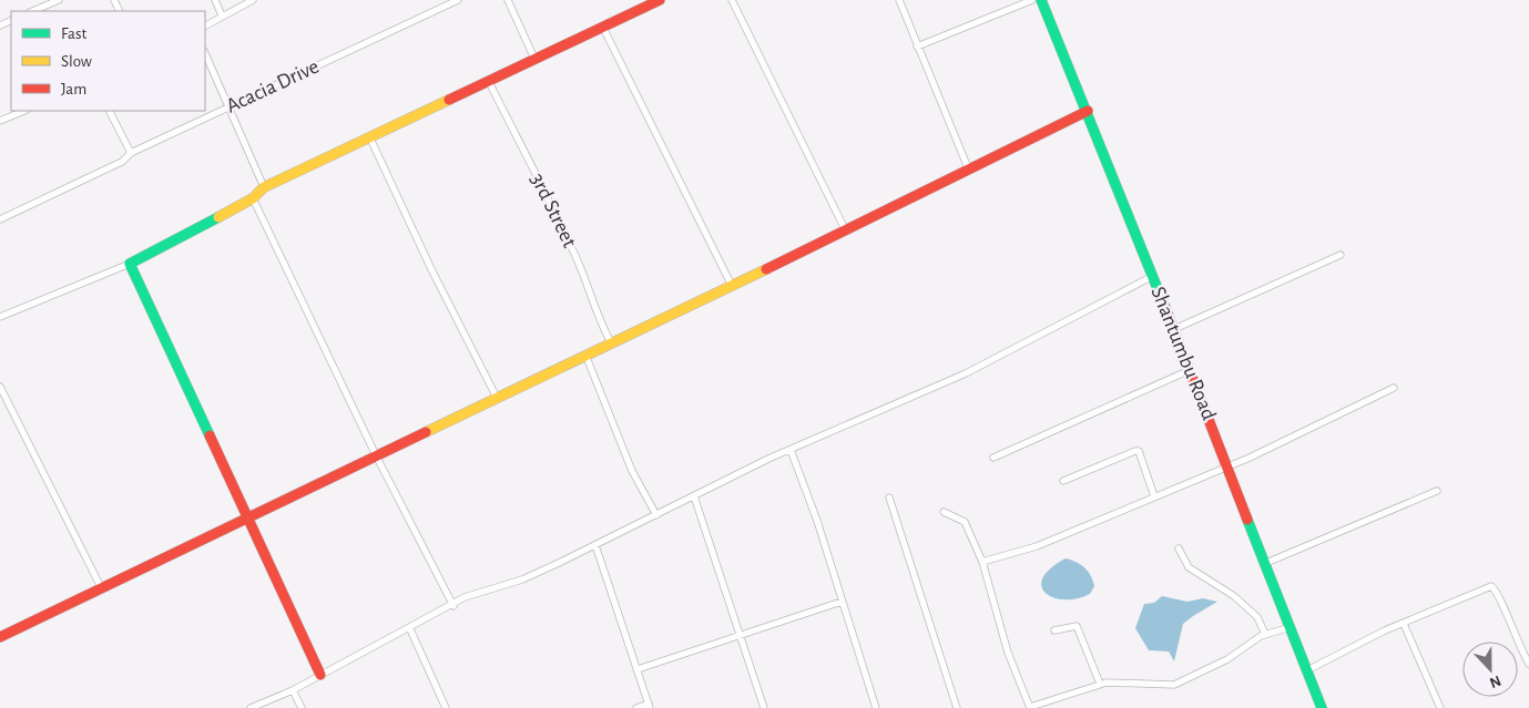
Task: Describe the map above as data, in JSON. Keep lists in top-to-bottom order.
{
  "streets": {
    "street": ["Acacia Drive", "3rd Street", "Shantumbu Road"]
  },
  "legend": ["Fast", "Slow", "Jam"],
  "north": "bottom"
}
